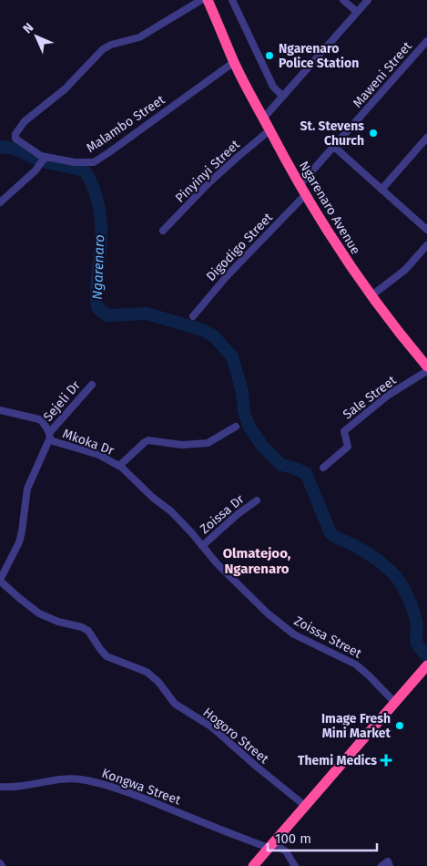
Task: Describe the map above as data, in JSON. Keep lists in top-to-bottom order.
{
  "streets": {
    "highway": ["Ngarenaro Avenue"],
    "street": [
      "Maweni Street",
      "Malambo Street",
      "Pinyinyi Street",
      "Digodigo Street",
      "Sale Street",
      "Sejeli Dr",
      "Mkoka Dr",
      "Zoissa Dr",
      "Zoissa Street",
      "Hogoro Street",
      "Kongwa Street"
    ]
  },
  "crossings": [
    ["Maweni Street", "Ngarenaro Avenue"],
    ["Malambo Street", "Ngarenaro Avenue"],
    ["Pinyinyi Street", "Ngarenaro Avenue"],
    ["Ngarenaro Avenue", "Digodigo Street"],
    ["Sejeli Dr", "Mkoka Dr"],
    ["Sejeli Dr", "Hogoro Street"],
    ["Mkoka Dr", "Zoissa Street"],
    ["Zoissa Dr", "Zoissa Street"]
  ],
  "districts": ["Olmatejoo, Ngarenaro"],
  "water": ["Ngarenaro"],
  "places": {
    "other": ["Ngarenaro Police Station", "St. Stevens Church", "Image Fresh Mini Market"],
    "health": ["Themi Medics"]
  },
  "scale_bar": "100 m",
  "north": "top left"
}
